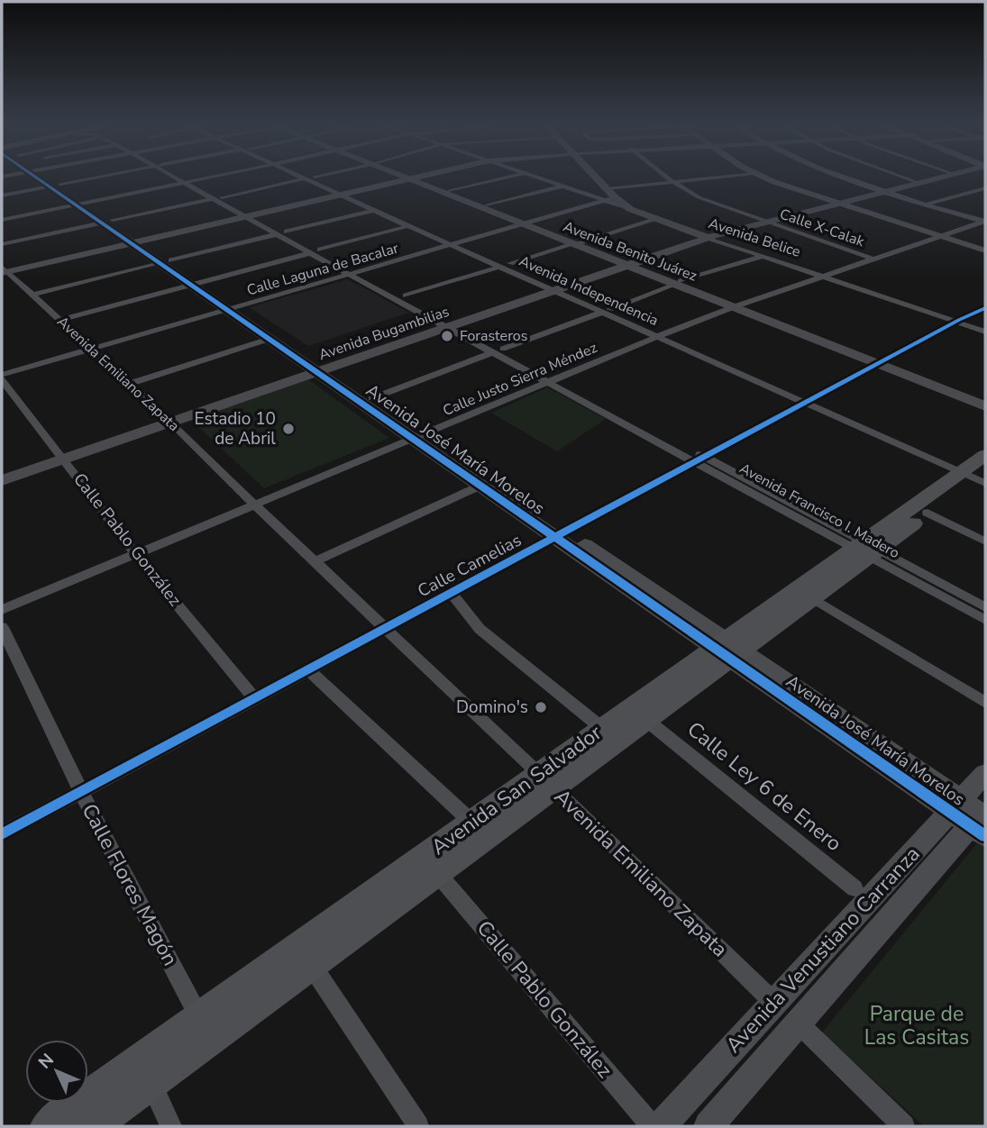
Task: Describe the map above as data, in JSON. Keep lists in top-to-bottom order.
{
  "streets": {
    "main road": [
      "Avenida Belice",
      "Avenida Benito Juárez",
      "Avenida Bugambilias",
      "Avenida San Salvador"
    ],
    "street": [
      "Calle X-Calak",
      "Calle Laguna de Bacalar",
      "Avenida Independencia",
      "Avenida Emiliano Zapata",
      "Calle Justo Sierra Méndez",
      "Avenida José María Morelos",
      "Avenida Francisco I. Madero",
      "Calle Pablo González",
      "Calle Camelias",
      "Calle Ley 6 de Enero",
      "Calle Flores Magón",
      "Avenida Venustiano Carranza"
    ]
  },
  "crossings": [
    ["Calle X-Calak", "Avenida Bugambilias"],
    ["Calle X-Calak", "Calle Justo Sierra Méndez"],
    ["Avenida Belice", "Calle Laguna de Bacalar"],
    ["Avenida Belice", "Avenida Bugambilias"],
    ["Avenida Belice", "Calle Justo Sierra Méndez"],
    ["Avenida Belice", "Calle Camelias"],
    ["Avenida Benito Juárez", "Calle Laguna de Bacalar"],
    ["Avenida Benito Juárez", "Avenida Bugambilias"],
    ["Avenida Benito Juárez", "Calle Justo Sierra Méndez"],
    ["Avenida Benito Juárez", "Calle Camelias"],
    ["Calle Laguna de Bacalar", "Avenida Independencia"],
    ["Calle Laguna de Bacalar", "Avenida Emiliano Zapata"],
    ["Calle Laguna de Bacalar", "Avenida José María Morelos"],
    ["Calle Laguna de Bacalar", "Avenida Francisco I. Madero"],
    ["Calle Laguna de Bacalar", "Calle Pablo González"],
    ["Avenida Independencia", "Avenida Bugambilias"],
    ["Avenida Independencia", "Calle Justo Sierra Méndez"],
    ["Avenida Independencia", "Calle Camelias"],
    ["Avenida Independencia", "Avenida San Salvador"],
    ["Avenida Bugambilias", "Avenida Emiliano Zapata"],
    ["Avenida Bugambilias", "Avenida José María Morelos"],
    ["Avenida Bugambilias", "Avenida Francisco I. Madero"],
    ["Avenida Bugambilias", "Calle Pablo González"],
    ["Avenida Emiliano Zapata", "Calle Justo Sierra Méndez"],
    ["Avenida Emiliano Zapata", "Calle Camelias"],
    ["Avenida Emiliano Zapata", "Avenida San Salvador"],
    ["Avenida Emiliano Zapata", "Avenida Venustiano Carranza"],
    ["Calle Justo Sierra Méndez", "Avenida José María Morelos"],
    ["Calle Justo Sierra Méndez", "Avenida Francisco I. Madero"],
    ["Calle Justo Sierra Méndez", "Calle Pablo González"],
    ["Avenida José María Morelos", "Calle Camelias"],
    ["Avenida José María Morelos", "Avenida San Salvador"],
    ["Avenida José María Morelos", "Avenida Venustiano Carranza"],
    ["Avenida Francisco I. Madero", "Calle Camelias"],
    ["Avenida Francisco I. Madero", "Avenida San Salvador"],
    ["Calle Pablo González", "Calle Camelias"],
    ["Calle Pablo González", "Avenida San Salvador"],
    ["Calle Camelias", "Calle Flores Magón"],
    ["Calle Ley 6 de Enero", "Avenida San Salvador"],
    ["Avenida San Salvador", "Calle Flores Magón"]
  ],
  "parks": ["Parque de Las Casitas"],
  "places": ["Forasteros", "Estadio 10 de Abril", "Domino's"],
  "north": "top left"
}
